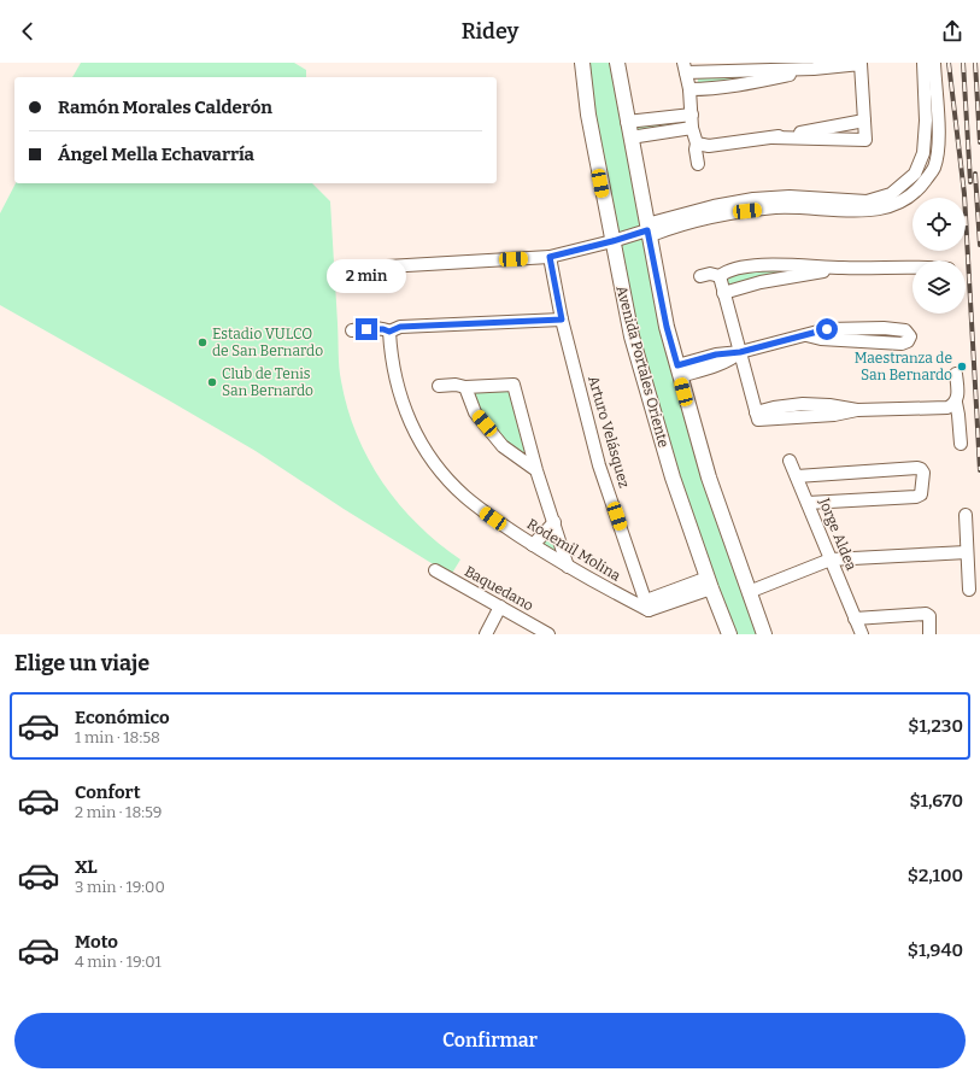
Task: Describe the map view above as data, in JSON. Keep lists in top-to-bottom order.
{
  "streets": {
    "street": [
      "Avenida Portales Oriente",
      "Arturo Velásquez",
      "Jorge Aldea",
      "Rodemil Molina",
      "Baquedano"
    ]
  },
  "crossings": [
    ["Arturo Velásquez", "Rodemil Molina"]
  ],
  "places": ["Estadio VULCO de San Bernardo", "Maestranza de San Bernardo", "Club de Tenis San Bernardo"],
  "page": {
    "header": "Ridey",
    "banner": ["Ramón Morales Calderón", "Ángel Mella Echavarría"],
    "bubble": "2 min",
    "heading": "Elige un viaje",
    "list": [
      {
        "name": "Económico",
        "note": "1 min · 18:58",
        "value": "$1,230"
      },
      {
        "name": "Confort",
        "note": "2 min · 18:59",
        "value": "$1,670"
      },
      {
        "name": "XL",
        "note": "3 min · 19:00",
        "value": "$2,100"
      },
      {
        "name": "Moto",
        "note": "4 min · 19:01",
        "value": "$1,940"
      }
    ],
    "buttons": "Confirmar"
  }
}
